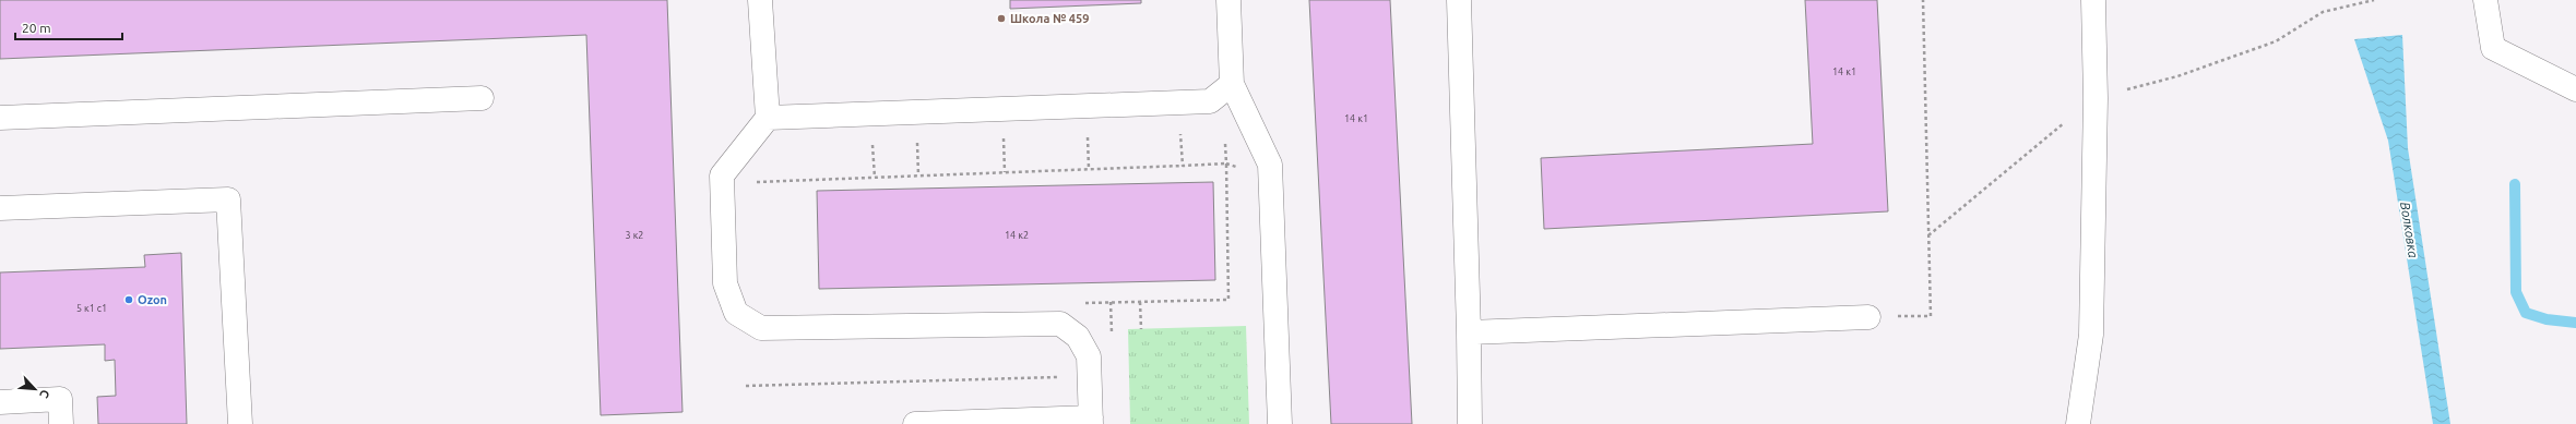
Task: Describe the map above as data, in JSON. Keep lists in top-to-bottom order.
{
  "water": ["Волковка"],
  "places": ["Школа № 459", "Ozon"],
  "house_numbers": [
    "14 к1",
    "14 к1",
    "3 к2",
    "14 к2",
    "5 к1 с1"
  ],
  "scale_bar": "20 m",
  "north": "bottom right"
}
